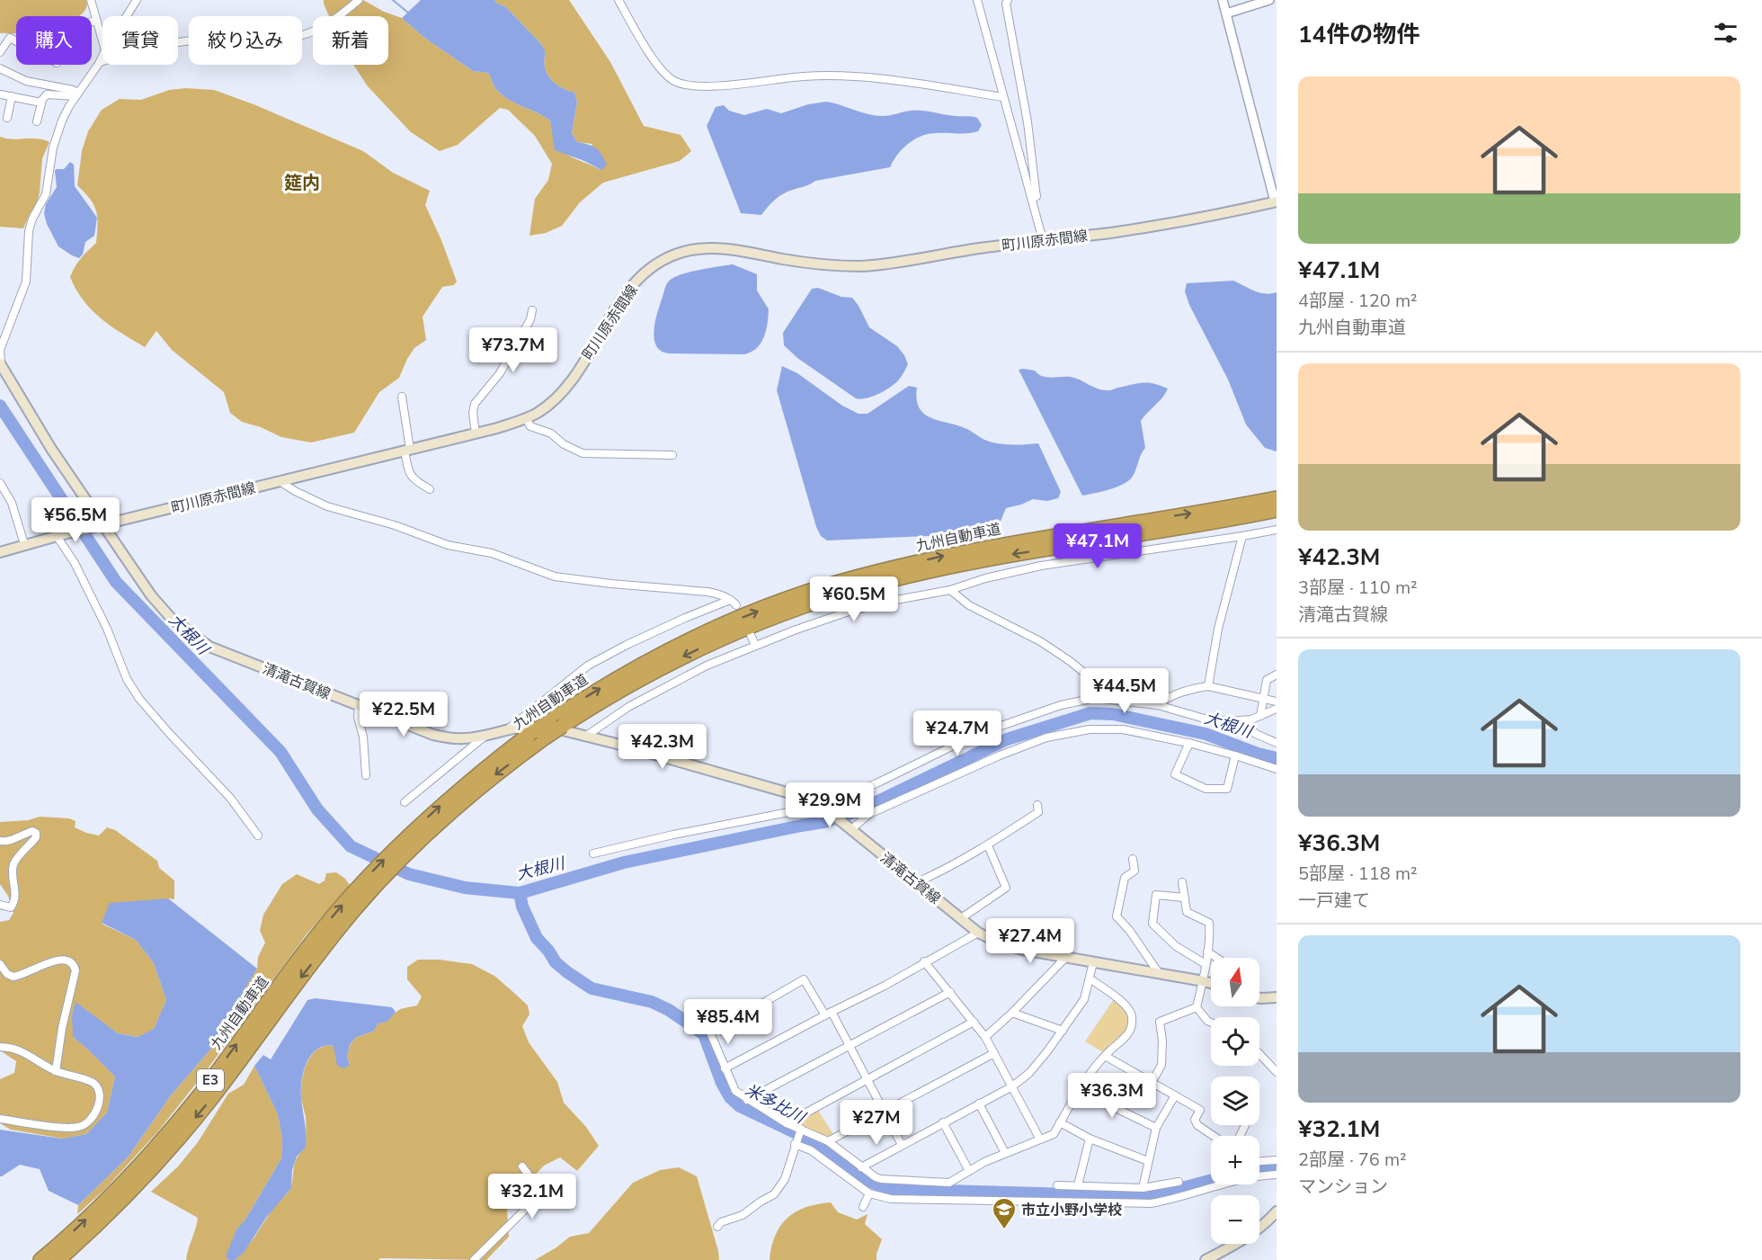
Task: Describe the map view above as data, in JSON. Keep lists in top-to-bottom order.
{
  "streets": {
    "highway": ["九州自動車道", "E3"],
    "main road": ["町川原赤間線", "清滝古賀線"]
  },
  "crossings": [
    ["町川原赤間線", "清滝古賀線"]
  ],
  "districts": ["筵内"],
  "water": ["大根川", "米多比川"],
  "places": {
    "school or university": ["市立小野小学校"]
  },
  "north": "top",
  "page": {
    "heading": "14件の物件",
    "chip": [
      "購入",
      "賃貸",
      "絞り込み",
      "新着"
    ],
    "list": [
      {
        "name": "¥47.1M",
        "note": "4部屋 · 120 m² · 九州自動車道"
      },
      {
        "name": "¥42.3M",
        "note": "3部屋 · 110 m² · 清滝古賀線"
      },
      {
        "name": "¥36.3M",
        "note": "5部屋 · 118 m² · 一戸建て"
      },
      {
        "name": "¥32.1M",
        "note": "2部屋 · 76 m² · マンション"
      }
    ],
    "price": [
      "¥73.7M",
      "¥56.5M",
      "¥47.1M",
      "¥60.5M",
      "¥44.5M",
      "¥22.5M",
      "¥24.7M",
      "¥42.3M",
      "¥29.9M",
      "¥27.4M",
      "¥85.4M",
      "¥36.3M",
      "¥27M",
      "¥32.1M"
    ],
    "map_buttons": ["+", "−"]
  }
}
